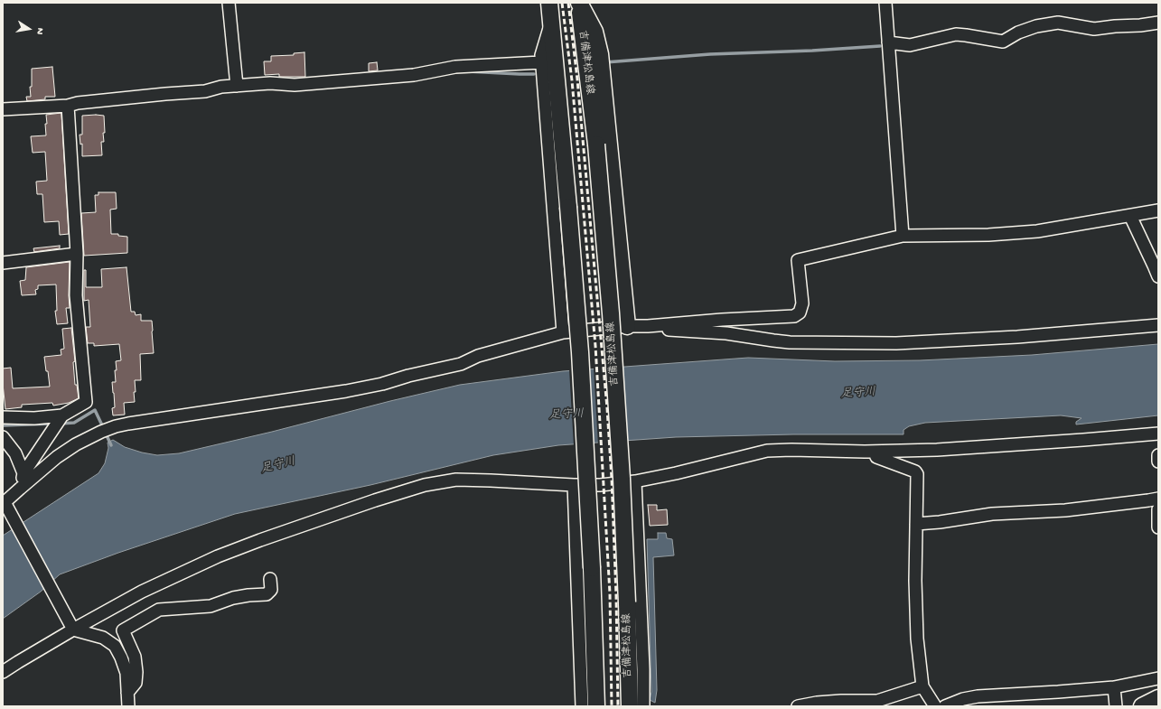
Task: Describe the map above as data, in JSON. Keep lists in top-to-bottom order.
{
  "streets": {
    "main road": ["吉備津松島線"]
  },
  "water": ["足守川"],
  "north": "right"
}
